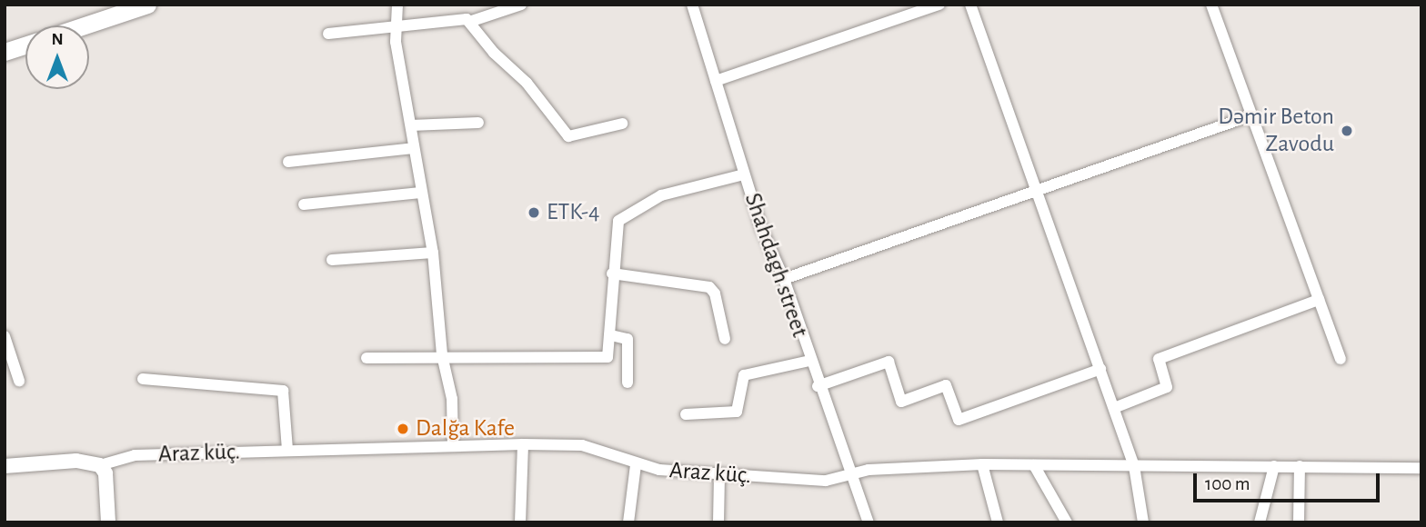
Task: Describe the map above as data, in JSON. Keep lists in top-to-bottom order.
{
  "streets": {
    "street": ["Shahdagh street", "Araz küç."]
  },
  "crossings": [
    ["Shahdagh street", "Araz küç."]
  ],
  "places": ["Dəmir Beton Zavodu", "ETK-4", "Dalğa Kafe"],
  "scale_bar": "100 m",
  "north": "top"
}
